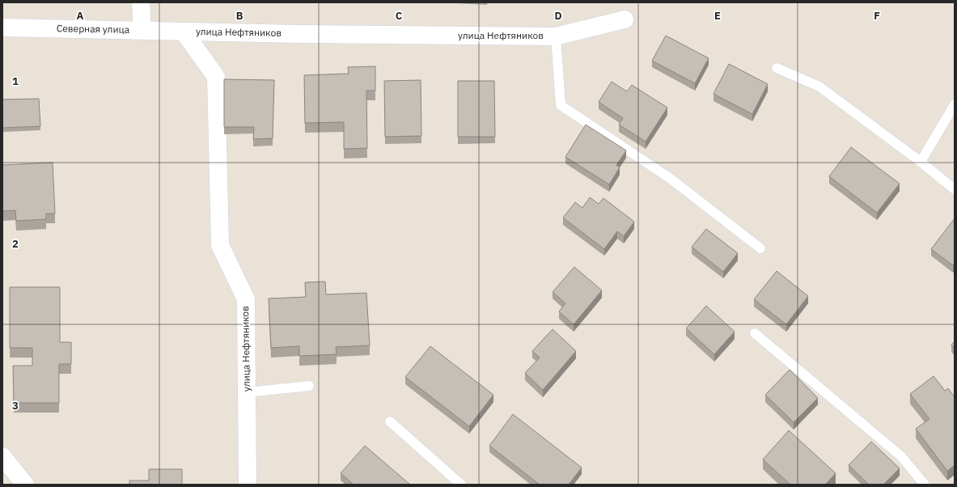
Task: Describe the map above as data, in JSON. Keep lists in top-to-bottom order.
{
  "streets": {
    "street": ["Северная улица", "улица Нефтяников"]
  },
  "crossings": [
    ["Северная улица", "улица Нефтяников"]
  ],
  "grid": {
    "columns": [
      "A",
      "B",
      "C",
      "D",
      "E",
      "F"
    ],
    "rows": ["1", "2", "3"]
  }
}
